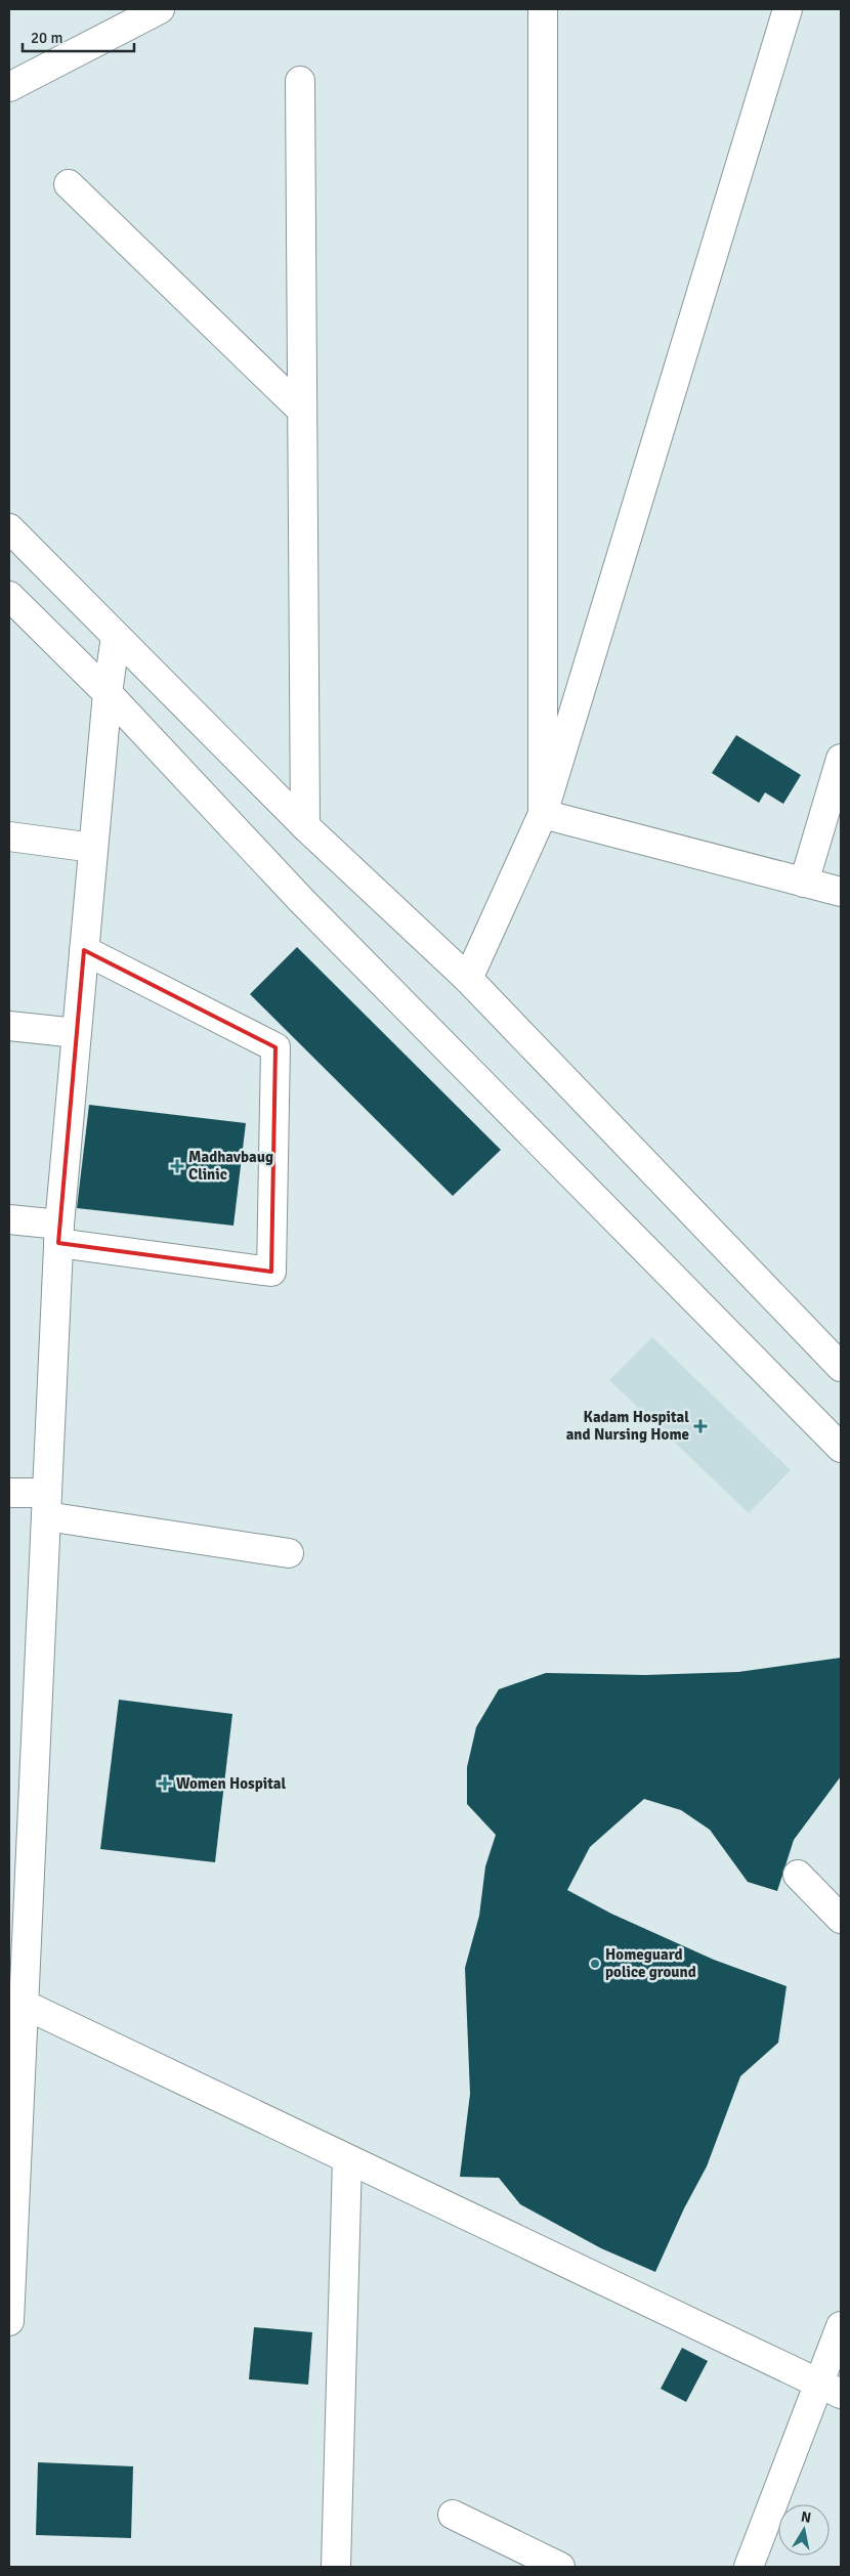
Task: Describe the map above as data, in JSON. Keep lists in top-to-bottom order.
{
  "places": {
    "health": ["Madhavbaug Clinic", "Kadam Hospital and Nursing Home", "Women Hospital"],
    "other": ["Homeguard police ground"]
  },
  "scale_bar": "20 m",
  "north": "top"
}
